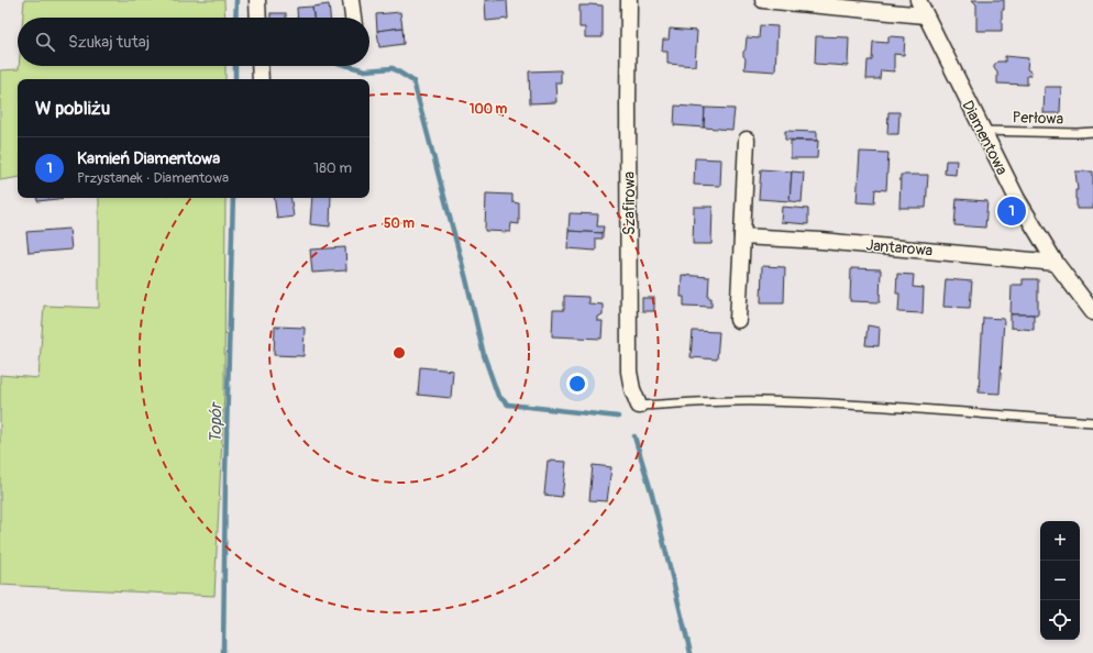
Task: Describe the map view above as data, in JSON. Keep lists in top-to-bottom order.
{
  "streets": {
    "street": ["Diamentowa", "Szafirowa", "Jantarowa"],
    "lane": ["Perłowa"]
  },
  "crossings": [
    ["Perłowa", "Diamentowa"],
    ["Diamentowa", "Jantarowa"]
  ],
  "water": ["Topór"],
  "page": {
    "search": "Szukaj tutaj",
    "heading": "W pobliżu",
    "list": [
      {
        "mark": "1",
        "name": "Kamień Diamentowa",
        "note": "Przystanek · Diamentowa",
        "value": "180 m"
      }
    ],
    "pins": "1",
    "map_buttons": ["+", "−"]
  },
  "rings": ["100 m", "50 m"]
}
